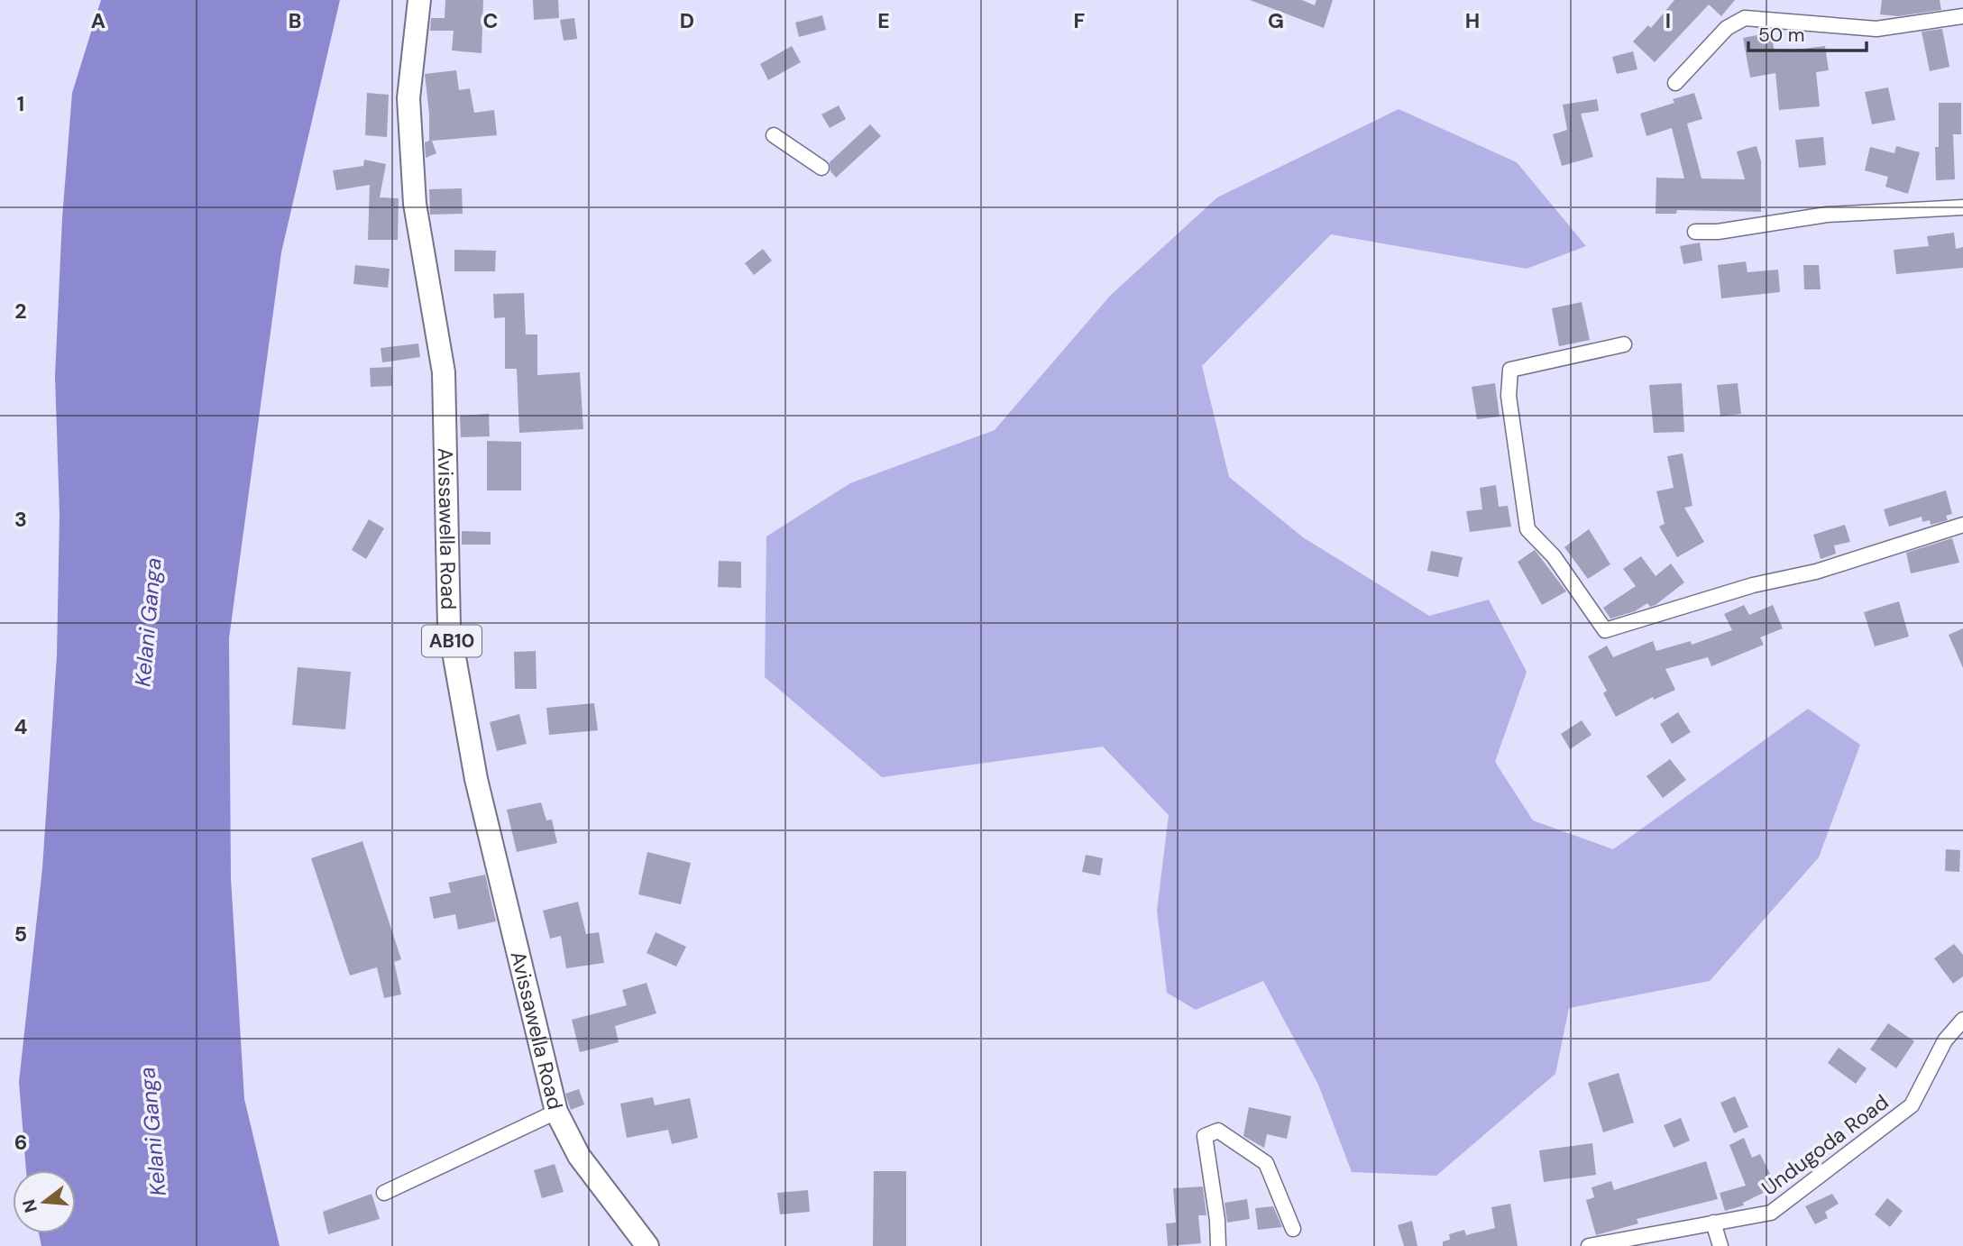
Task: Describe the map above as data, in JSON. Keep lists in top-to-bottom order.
{
  "streets": {
    "main road": ["Avissawella Road", "AB10"],
    "street": ["Undugoda Road"]
  },
  "water": ["Kelani Ganga"],
  "scale_bar": "50 m",
  "north": "left",
  "grid": {
    "columns": [
      "A",
      "B",
      "C",
      "D",
      "E",
      "F",
      "G",
      "H",
      "I"
    ],
    "rows": [
      "1",
      "2",
      "3",
      "4",
      "5",
      "6"
    ]
  }
}
